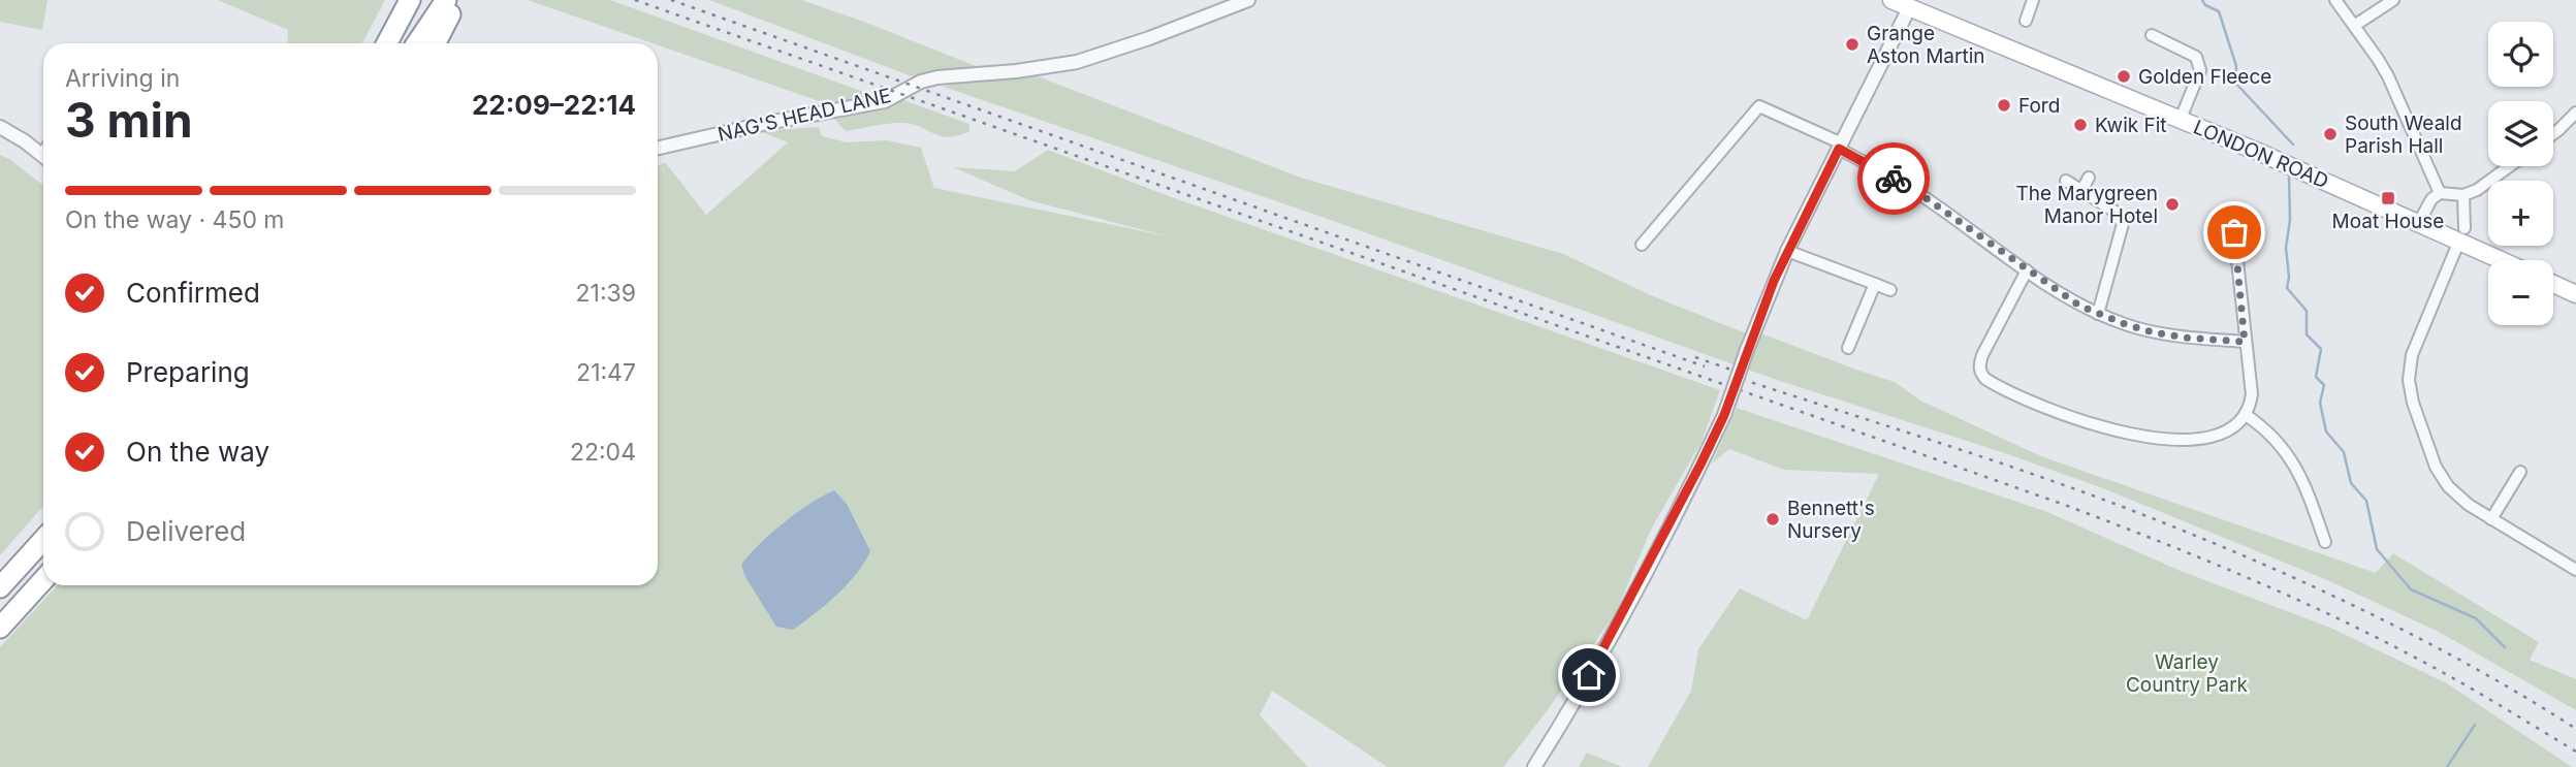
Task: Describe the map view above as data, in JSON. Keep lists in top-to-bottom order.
{
  "streets": {
    "main road": ["LONDON ROAD"],
    "street": ["NAG'S HEAD LANE"]
  },
  "parks": ["Warley Country Park"],
  "places": {
    "other": [
      "Grange Aston Martin",
      "Golden Fleece",
      "Ford",
      "Kwik Fit",
      "South Weald Parish Hall",
      "The Marygreen Manor Hotel",
      "Bennett's Nursery"
    ],
    "transit": ["Moat House"]
  },
  "page": {
    "map_buttons": ["+", "−"],
    "heading": ["3 min", "Arriving in", "22:09–22:14"],
    "bar": "On the way · 450 m",
    "list": [
      ["Confirmed", "21:39"],
      ["Preparing", "21:47"],
      ["On the way", "22:04"],
      "Delivered"
    ]
  }
}
